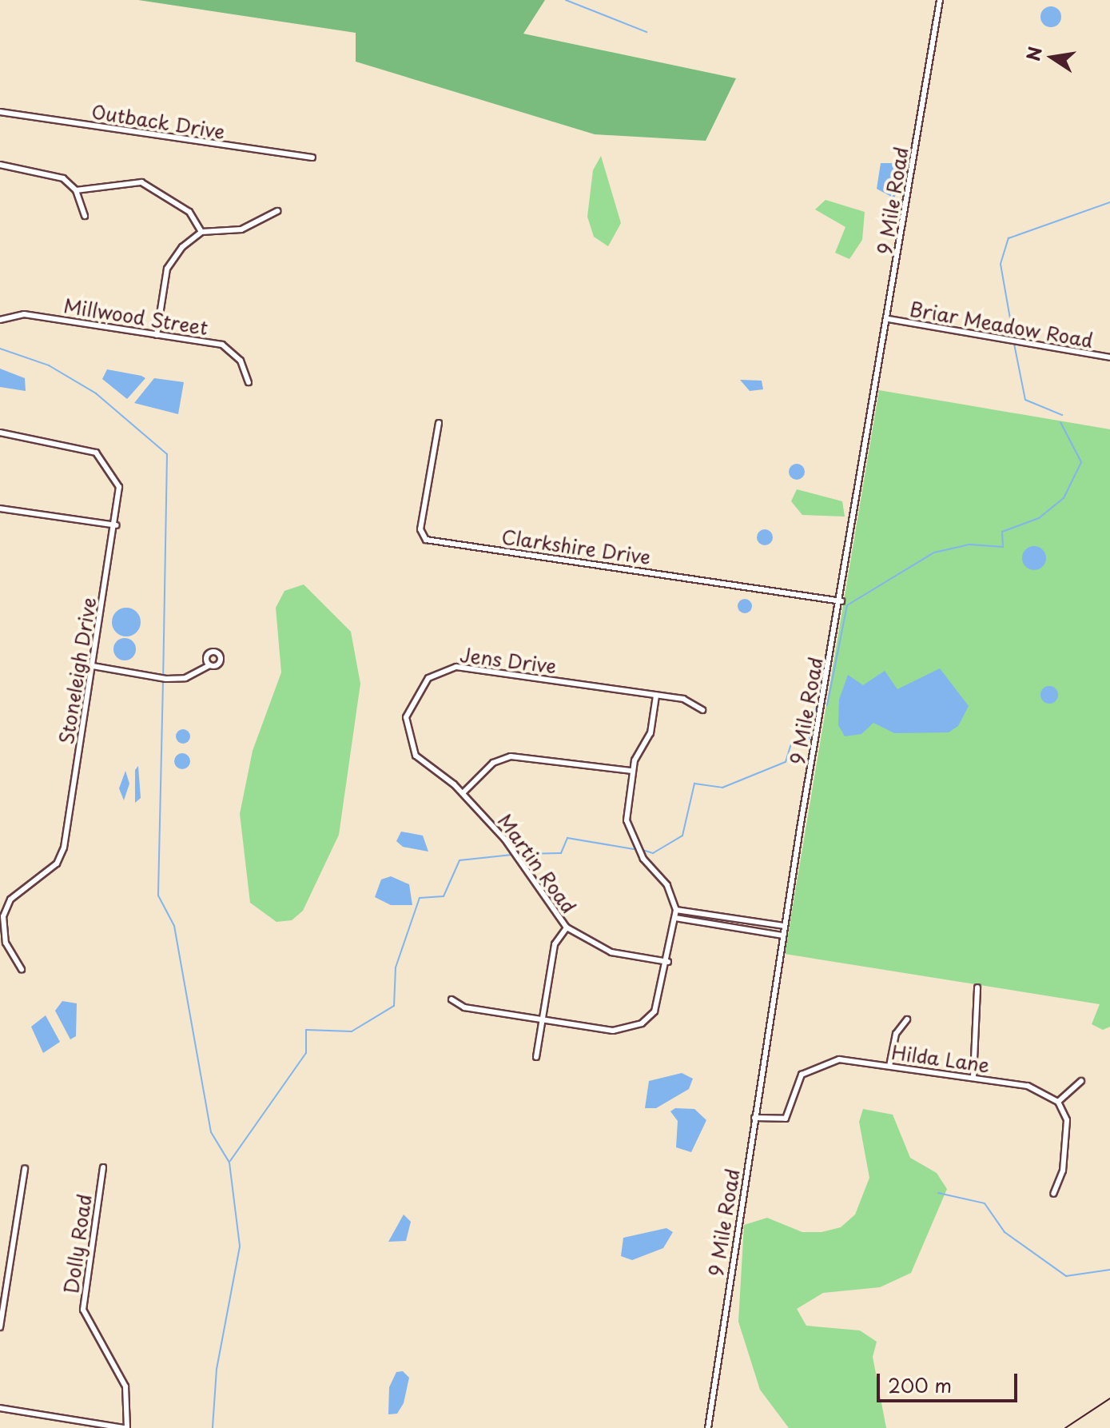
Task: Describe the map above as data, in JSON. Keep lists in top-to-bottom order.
{
  "streets": {
    "street": [
      "Outback Drive",
      "9 Mile Road",
      "Millwood Street",
      "Briar Meadow Road",
      "Clarkshire Drive",
      "Jens Drive",
      "Stoneleigh Drive",
      "Martin Road",
      "Hilda Lane",
      "Dolly Road"
    ]
  },
  "crossings": [
    ["9 Mile Road", "Briar Meadow Road"],
    ["9 Mile Road", "Clarkshire Drive"],
    ["9 Mile Road", "Hilda Lane"],
    ["Jens Drive", "Martin Road"]
  ],
  "scale_bar": "200 m",
  "north": "left"
}
